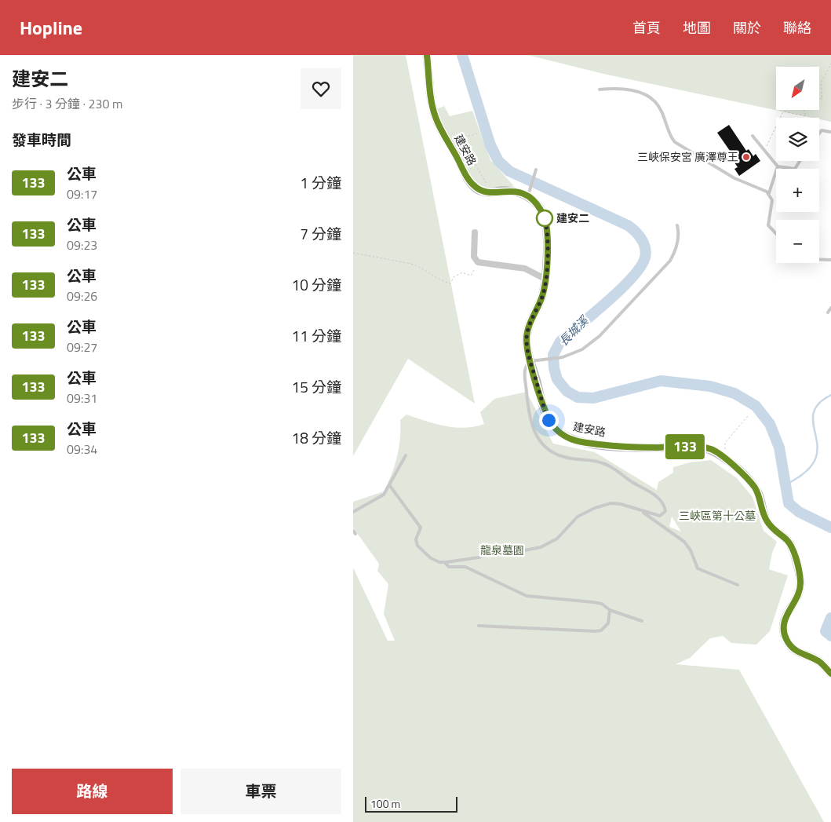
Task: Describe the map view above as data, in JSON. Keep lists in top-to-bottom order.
{
  "streets": {
    "street": ["建安路"]
  },
  "water": ["長城溪"],
  "parks": ["三峽區第十公墓", "龍泉墓園"],
  "places": ["三峽保安宮 廣澤尊王", "建安二"],
  "lines": ["bus line 133"],
  "scale_bar": "100 m",
  "north": "bottom left",
  "page": {
    "header": "Hopline",
    "nav": [
      "首頁",
      "地圖",
      "關於",
      "聯絡"
    ],
    "heading": [
      ["建安二", "步行 · 3 分鐘 · 230 m"],
      "發車時間"
    ],
    "on_map": "133",
    "map_buttons": ["+", "−"],
    "list": [
      {
        "mark": "133",
        "name": "公車",
        "note": "09:17",
        "value": "1 分鐘"
      },
      {
        "mark": "133",
        "name": "公車",
        "note": "09:23",
        "value": "7 分鐘"
      },
      {
        "mark": "133",
        "name": "公車",
        "note": "09:26",
        "value": "10 分鐘"
      },
      {
        "mark": "133",
        "name": "公車",
        "note": "09:27",
        "value": "11 分鐘"
      },
      {
        "mark": "133",
        "name": "公車",
        "note": "09:31",
        "value": "15 分鐘"
      },
      {
        "mark": "133",
        "name": "公車",
        "note": "09:34",
        "value": "18 分鐘"
      }
    ],
    "buttons": ["路線", "車票"],
    "scale": "100 m"
  }
}
